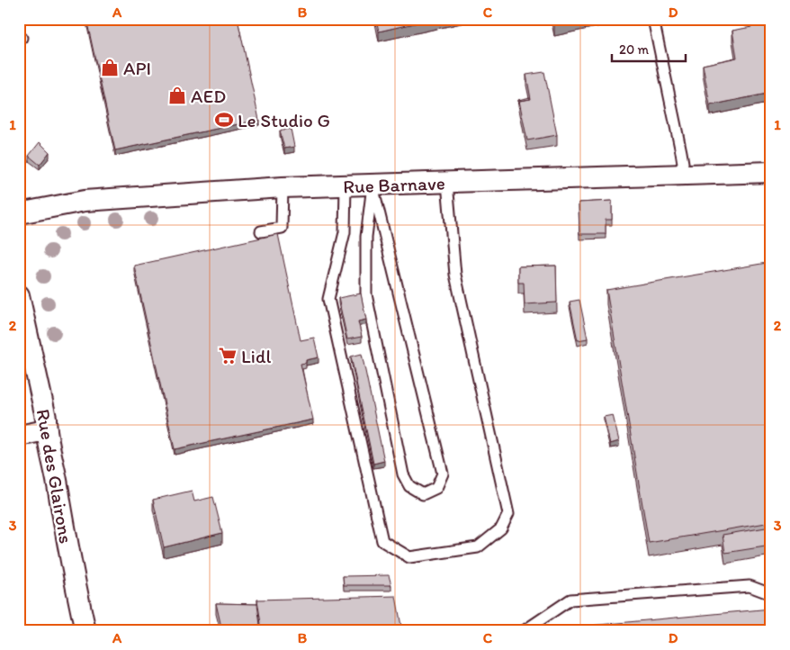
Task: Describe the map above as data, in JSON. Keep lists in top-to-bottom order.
{
  "streets": {
    "street": ["Rue Barnave", "Rue des Glairons"]
  },
  "places": {
    "shop": ["API", "AED"],
    "sports": ["Le Studio G"],
    "supermarket": ["Lidl"]
  },
  "scale_bar": "20 m",
  "grid": {
    "columns": [
      "A",
      "B",
      "C",
      "D"
    ],
    "rows": ["1", "2", "3"]
  }
}
